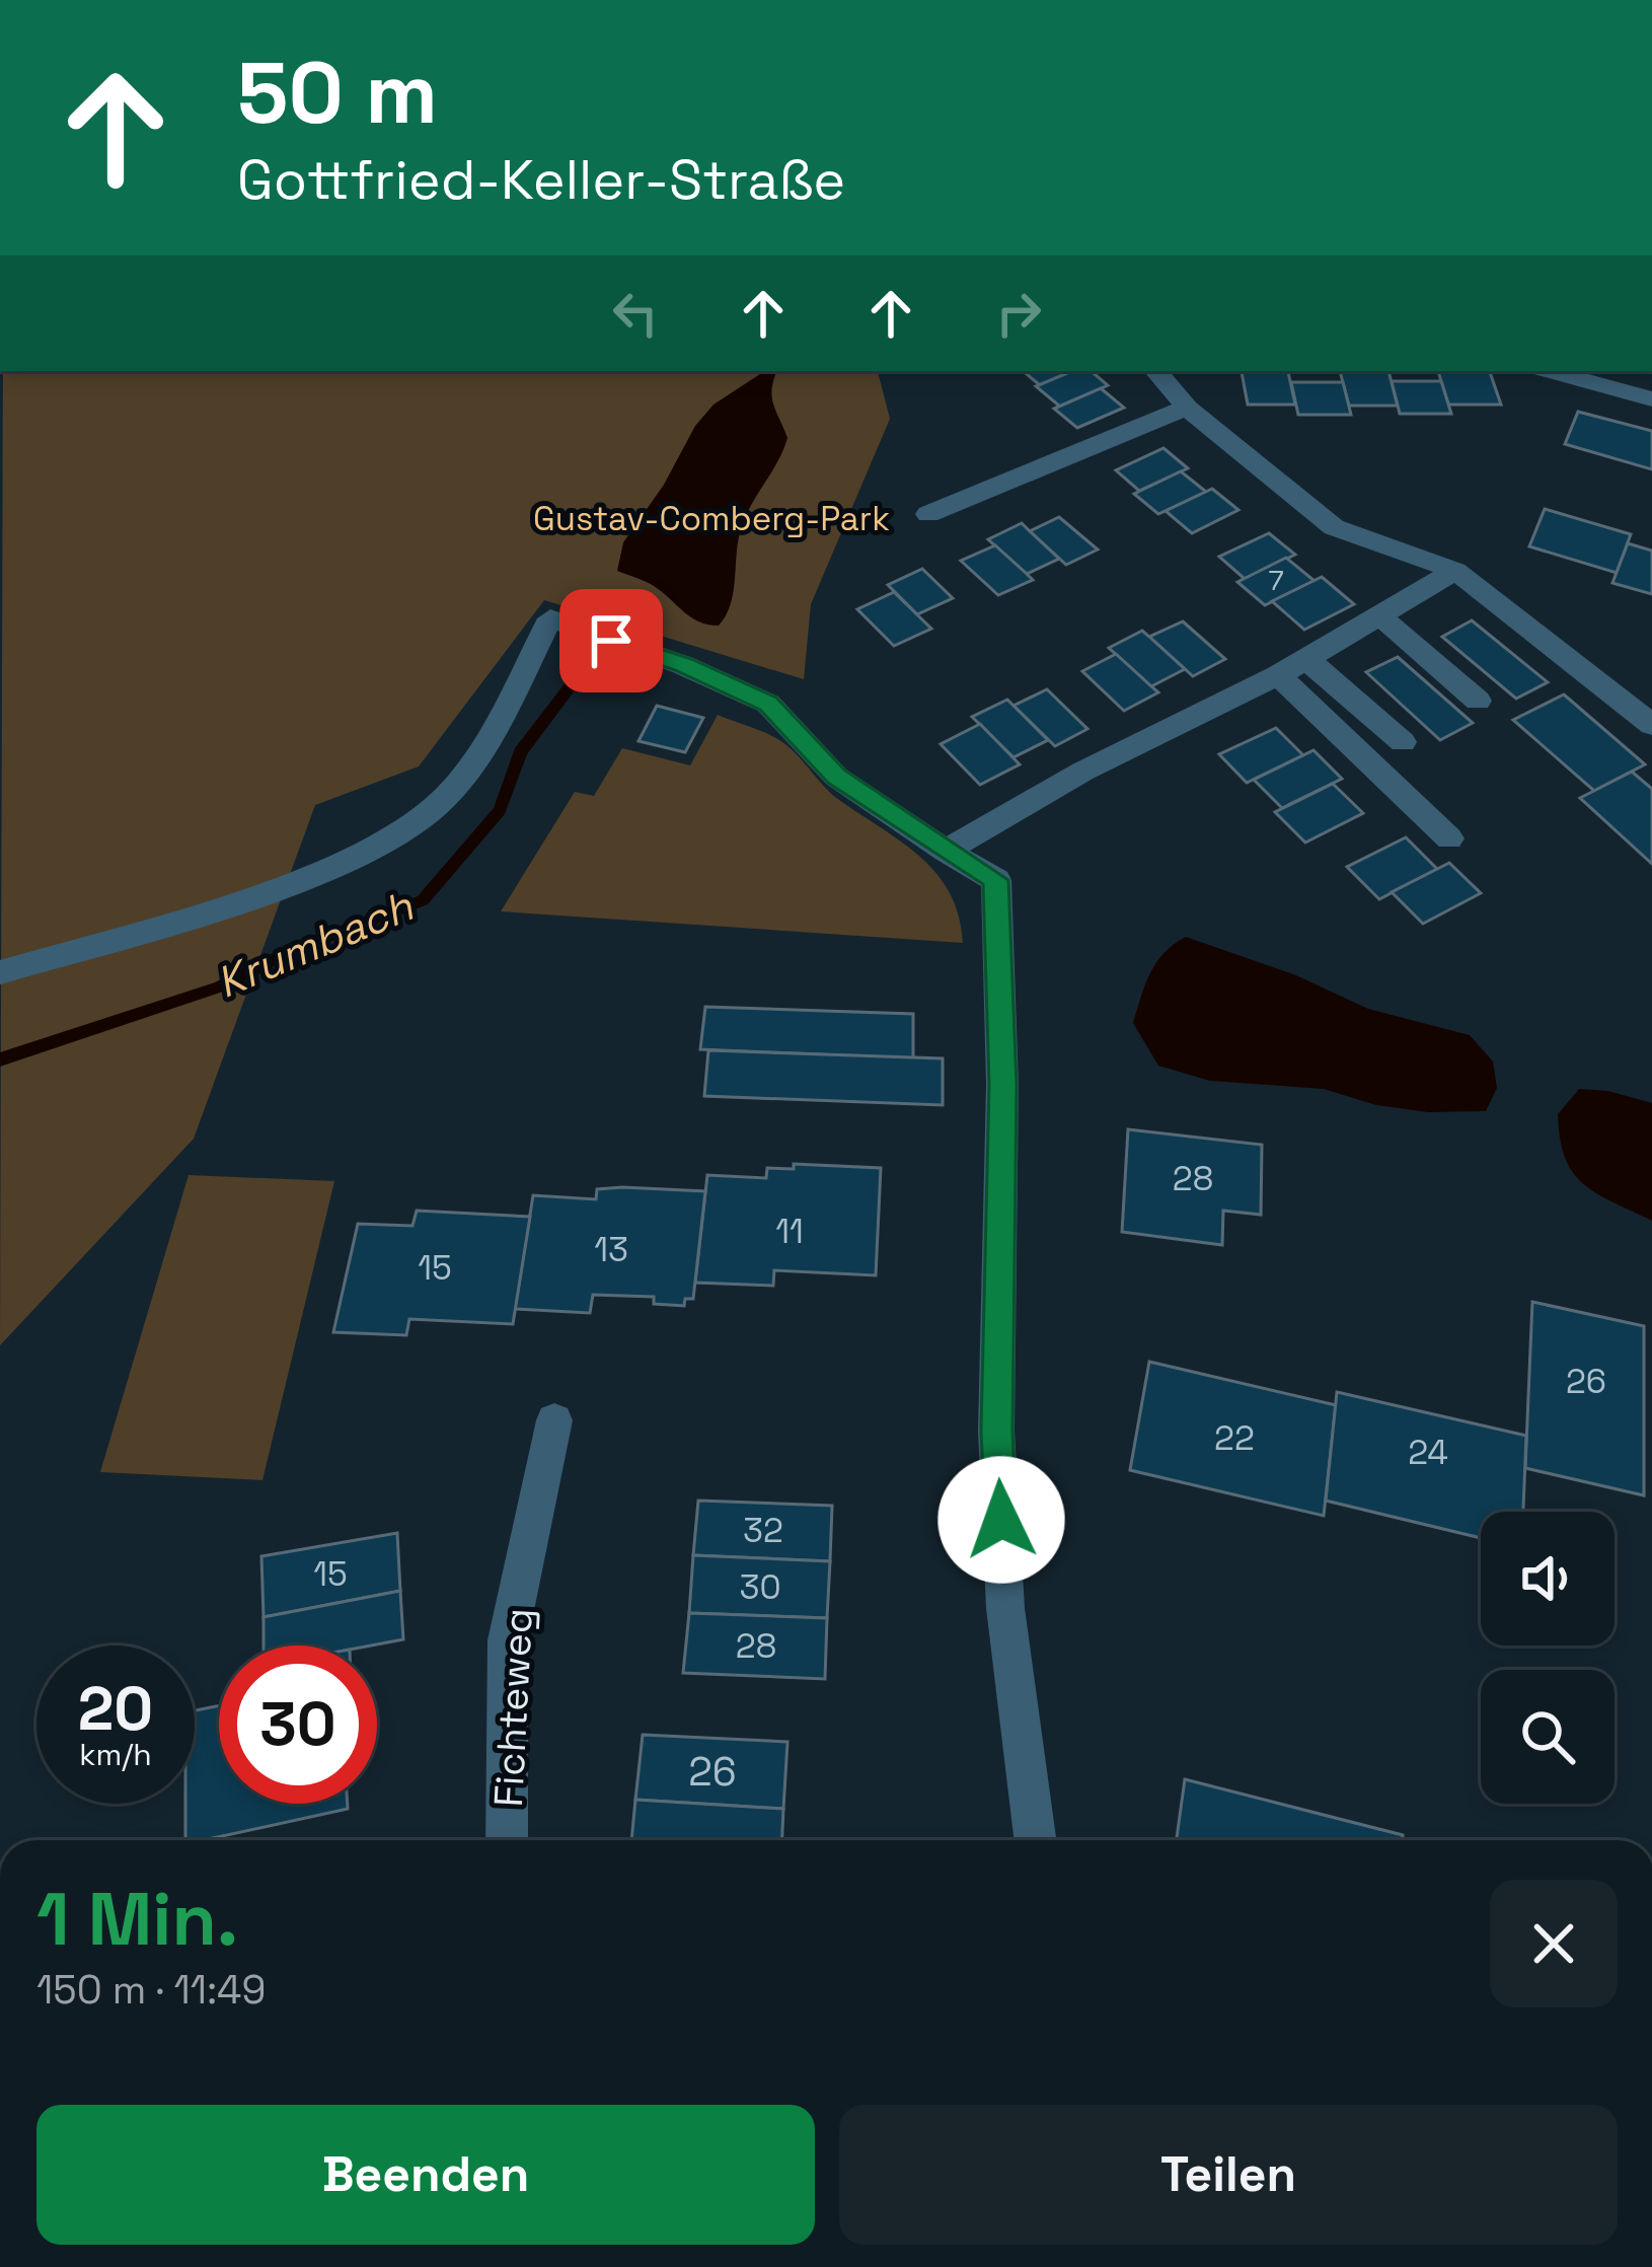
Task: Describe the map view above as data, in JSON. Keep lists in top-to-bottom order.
{
  "streets": {
    "street": ["Fichteweg"]
  },
  "water": ["Krumbach"],
  "parks": ["Gustav-Comberg-Park"],
  "house_numbers": [
    "7",
    "28",
    "11",
    "13",
    "15",
    "26",
    "22",
    "24",
    "32",
    "15",
    "30",
    "28",
    "26"
  ],
  "page": {
    "turn": ["50 m", "Gottfried-Keller-Straße"],
    "speed": "20 km/h",
    "limit": "30",
    "heading": ["1 Min.", "150 m · 11:49"],
    "buttons": ["Beenden", "Teilen"]
  }
}
